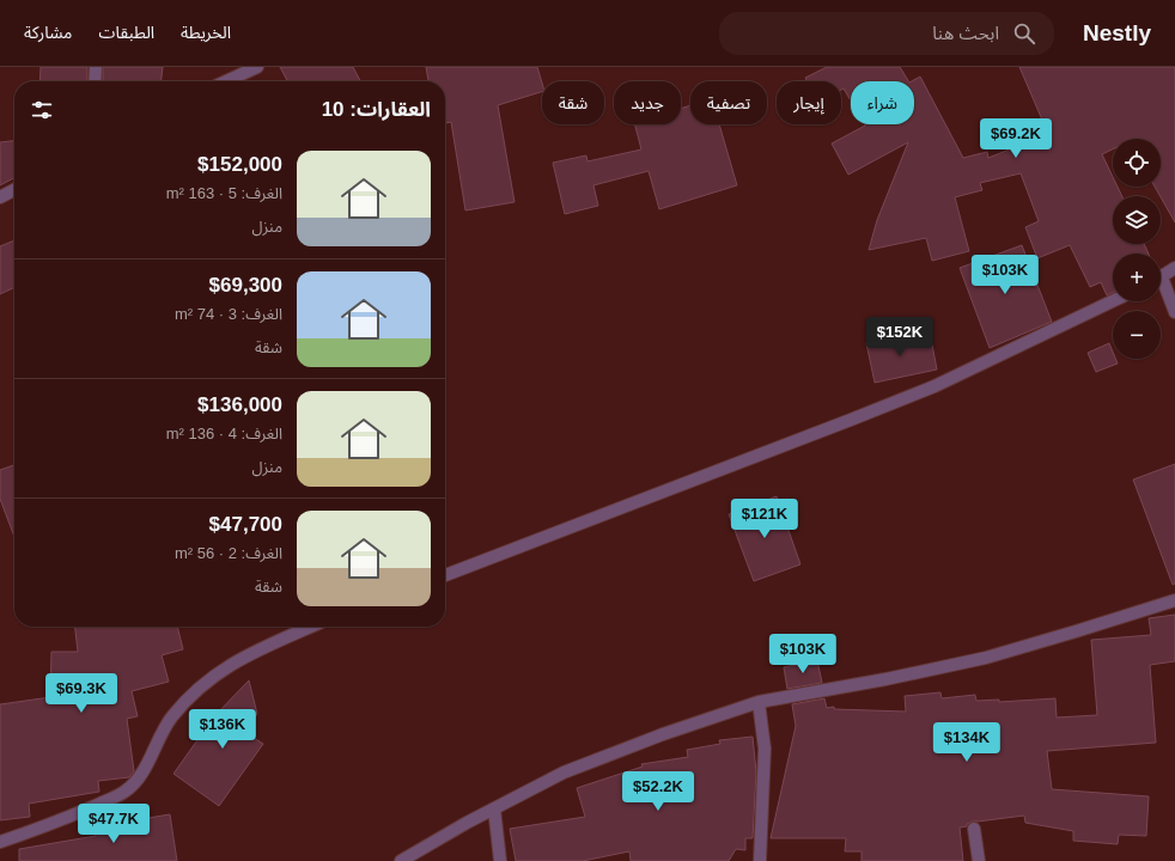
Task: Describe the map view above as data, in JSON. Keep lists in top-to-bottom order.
{
  "page": {
    "header": "Nestly",
    "search": "ابحث هنا",
    "nav": ["الخريطة", "الطبقات", "مشاركة"],
    "chip": [
      "شراء",
      "إيجار",
      "تصفية",
      "جديد",
      "شقة"
    ],
    "heading": "العقارات: 10",
    "price": [
      "$69.2K",
      "$103K",
      "$152K",
      "$121K",
      "$103K",
      "$69.3K",
      "$136K",
      "$134K",
      "$52.2K",
      "$47.7K"
    ],
    "map_buttons": ["+", "−"],
    "list": [
      {
        "name": "$152,000",
        "note": "الغرف: 5 · 163 m² · منزل"
      },
      {
        "name": "$69,300",
        "note": "الغرف: 3 · 74 m² · شقة"
      },
      {
        "name": "$136,000",
        "note": "الغرف: 4 · 136 m² · منزل"
      },
      {
        "name": "$47,700",
        "note": "الغرف: 2 · 56 m² · شقة"
      }
    ]
  }
}
